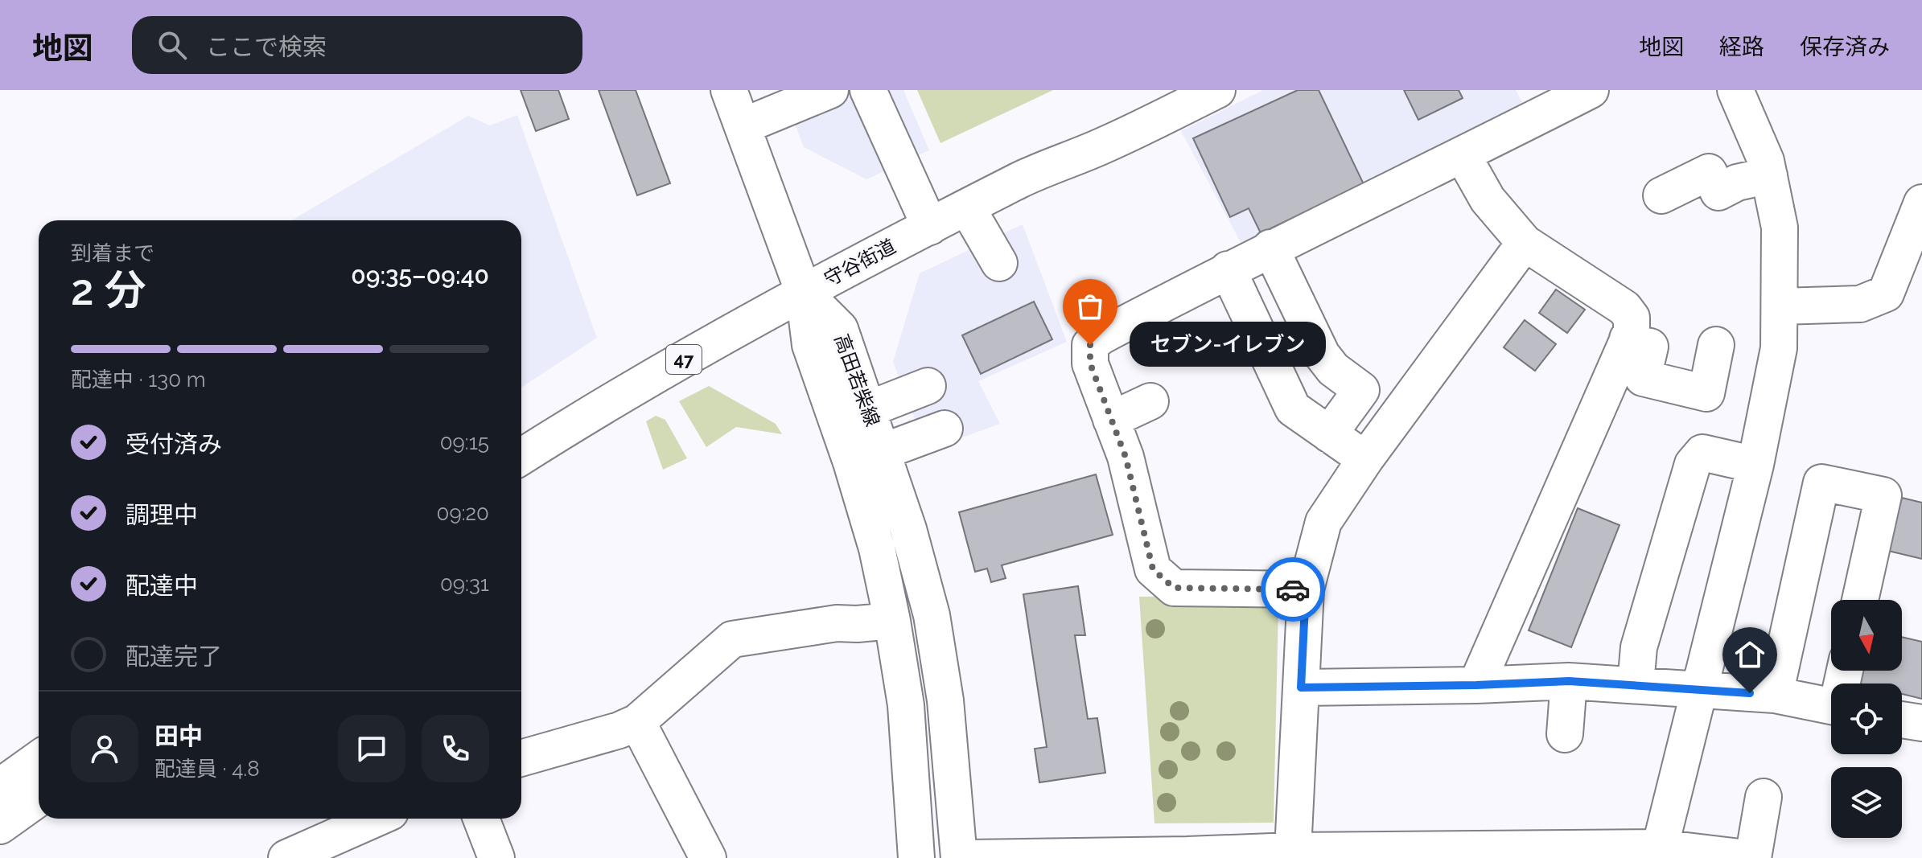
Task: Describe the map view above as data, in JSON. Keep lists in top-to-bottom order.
{
  "streets": {
    "street": ["守谷街道", "47", "高田若柴線"]
  },
  "crossings": [
    ["守谷街道", "高田若柴線"]
  ],
  "places": ["セブン-イレブン"],
  "north": "bottom",
  "page": {
    "header": "地図",
    "search": "ここで検索",
    "nav": ["地図", "経路", "保存済み"],
    "heading": ["2 分", "到着まで", "09:35–09:40"],
    "panel": ["田中", "配達員 · 4.8"],
    "bubble": "セブン-イレブン",
    "bar": "配達中 · 130 m",
    "list": [
      ["受付済み", "09:15"],
      ["調理中", "09:20"],
      ["配達中", "09:31"],
      "配達完了"
    ]
  }
}
